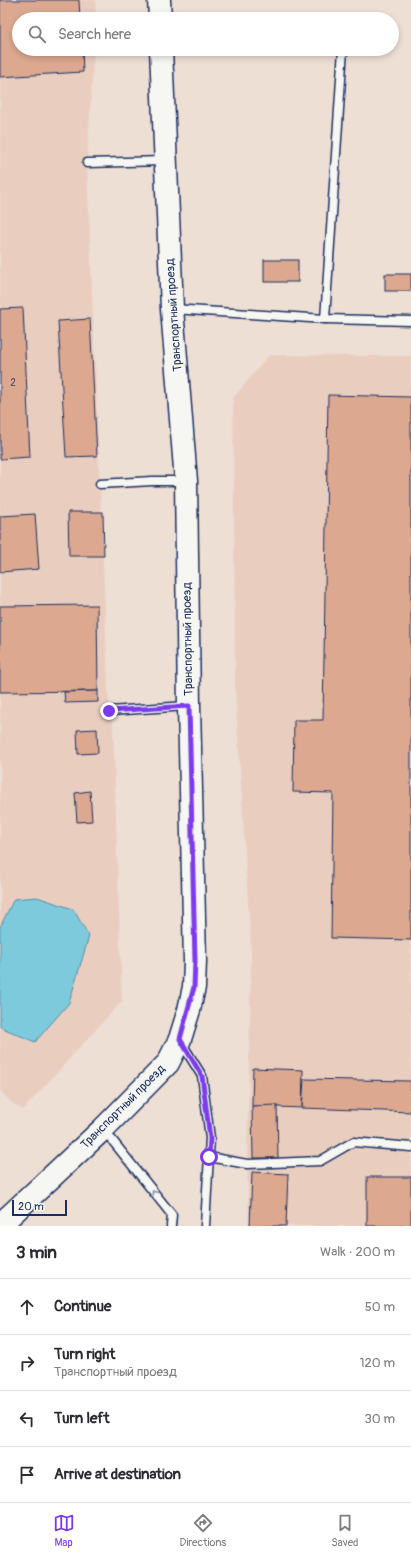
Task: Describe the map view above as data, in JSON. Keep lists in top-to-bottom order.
{
  "streets": {
    "main road": ["Транспортный проезд"]
  },
  "house_numbers": ["2"],
  "scale_bar": "20 m",
  "page": {
    "search": "Search here",
    "scale": "20 m",
    "heading": ["3 min", "Walk · 200 m"],
    "list": [
      ["Continue", "50 m"],
      ["Turn right", "Транспортный проезд", "120 m"],
      ["Turn left", "30 m"],
      "Arrive at destination"
    ],
    "nav": ["Map", "Directions", "Saved"]
  }
}
